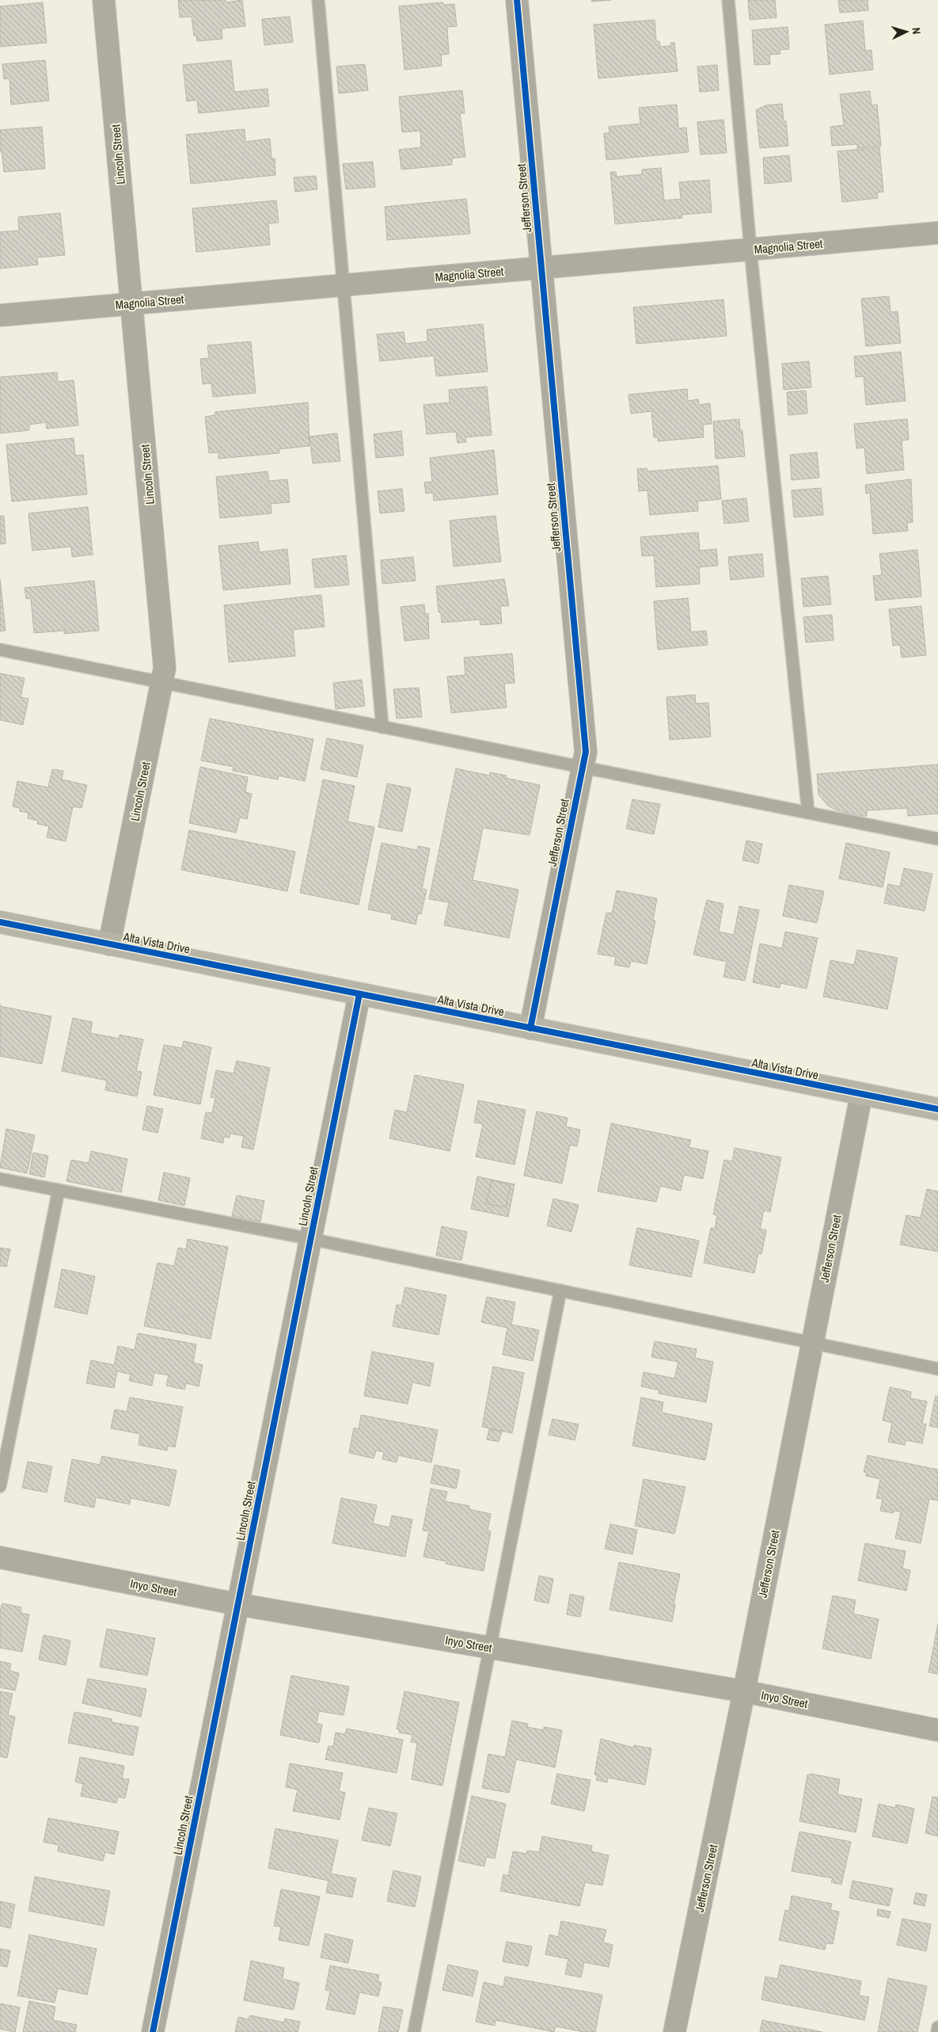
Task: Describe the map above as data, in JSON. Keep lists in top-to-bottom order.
{
  "streets": {
    "street": [
      "Lincoln Street",
      "Jefferson Street",
      "Magnolia Street",
      "Alta Vista Drive",
      "Inyo Street"
    ]
  },
  "crossings": [
    ["Lincoln Street", "Magnolia Street"],
    ["Lincoln Street", "Alta Vista Drive"],
    ["Lincoln Street", "Inyo Street"],
    ["Jefferson Street", "Magnolia Street"],
    ["Jefferson Street", "Alta Vista Drive"],
    ["Jefferson Street", "Inyo Street"]
  ],
  "north": "right"
}
